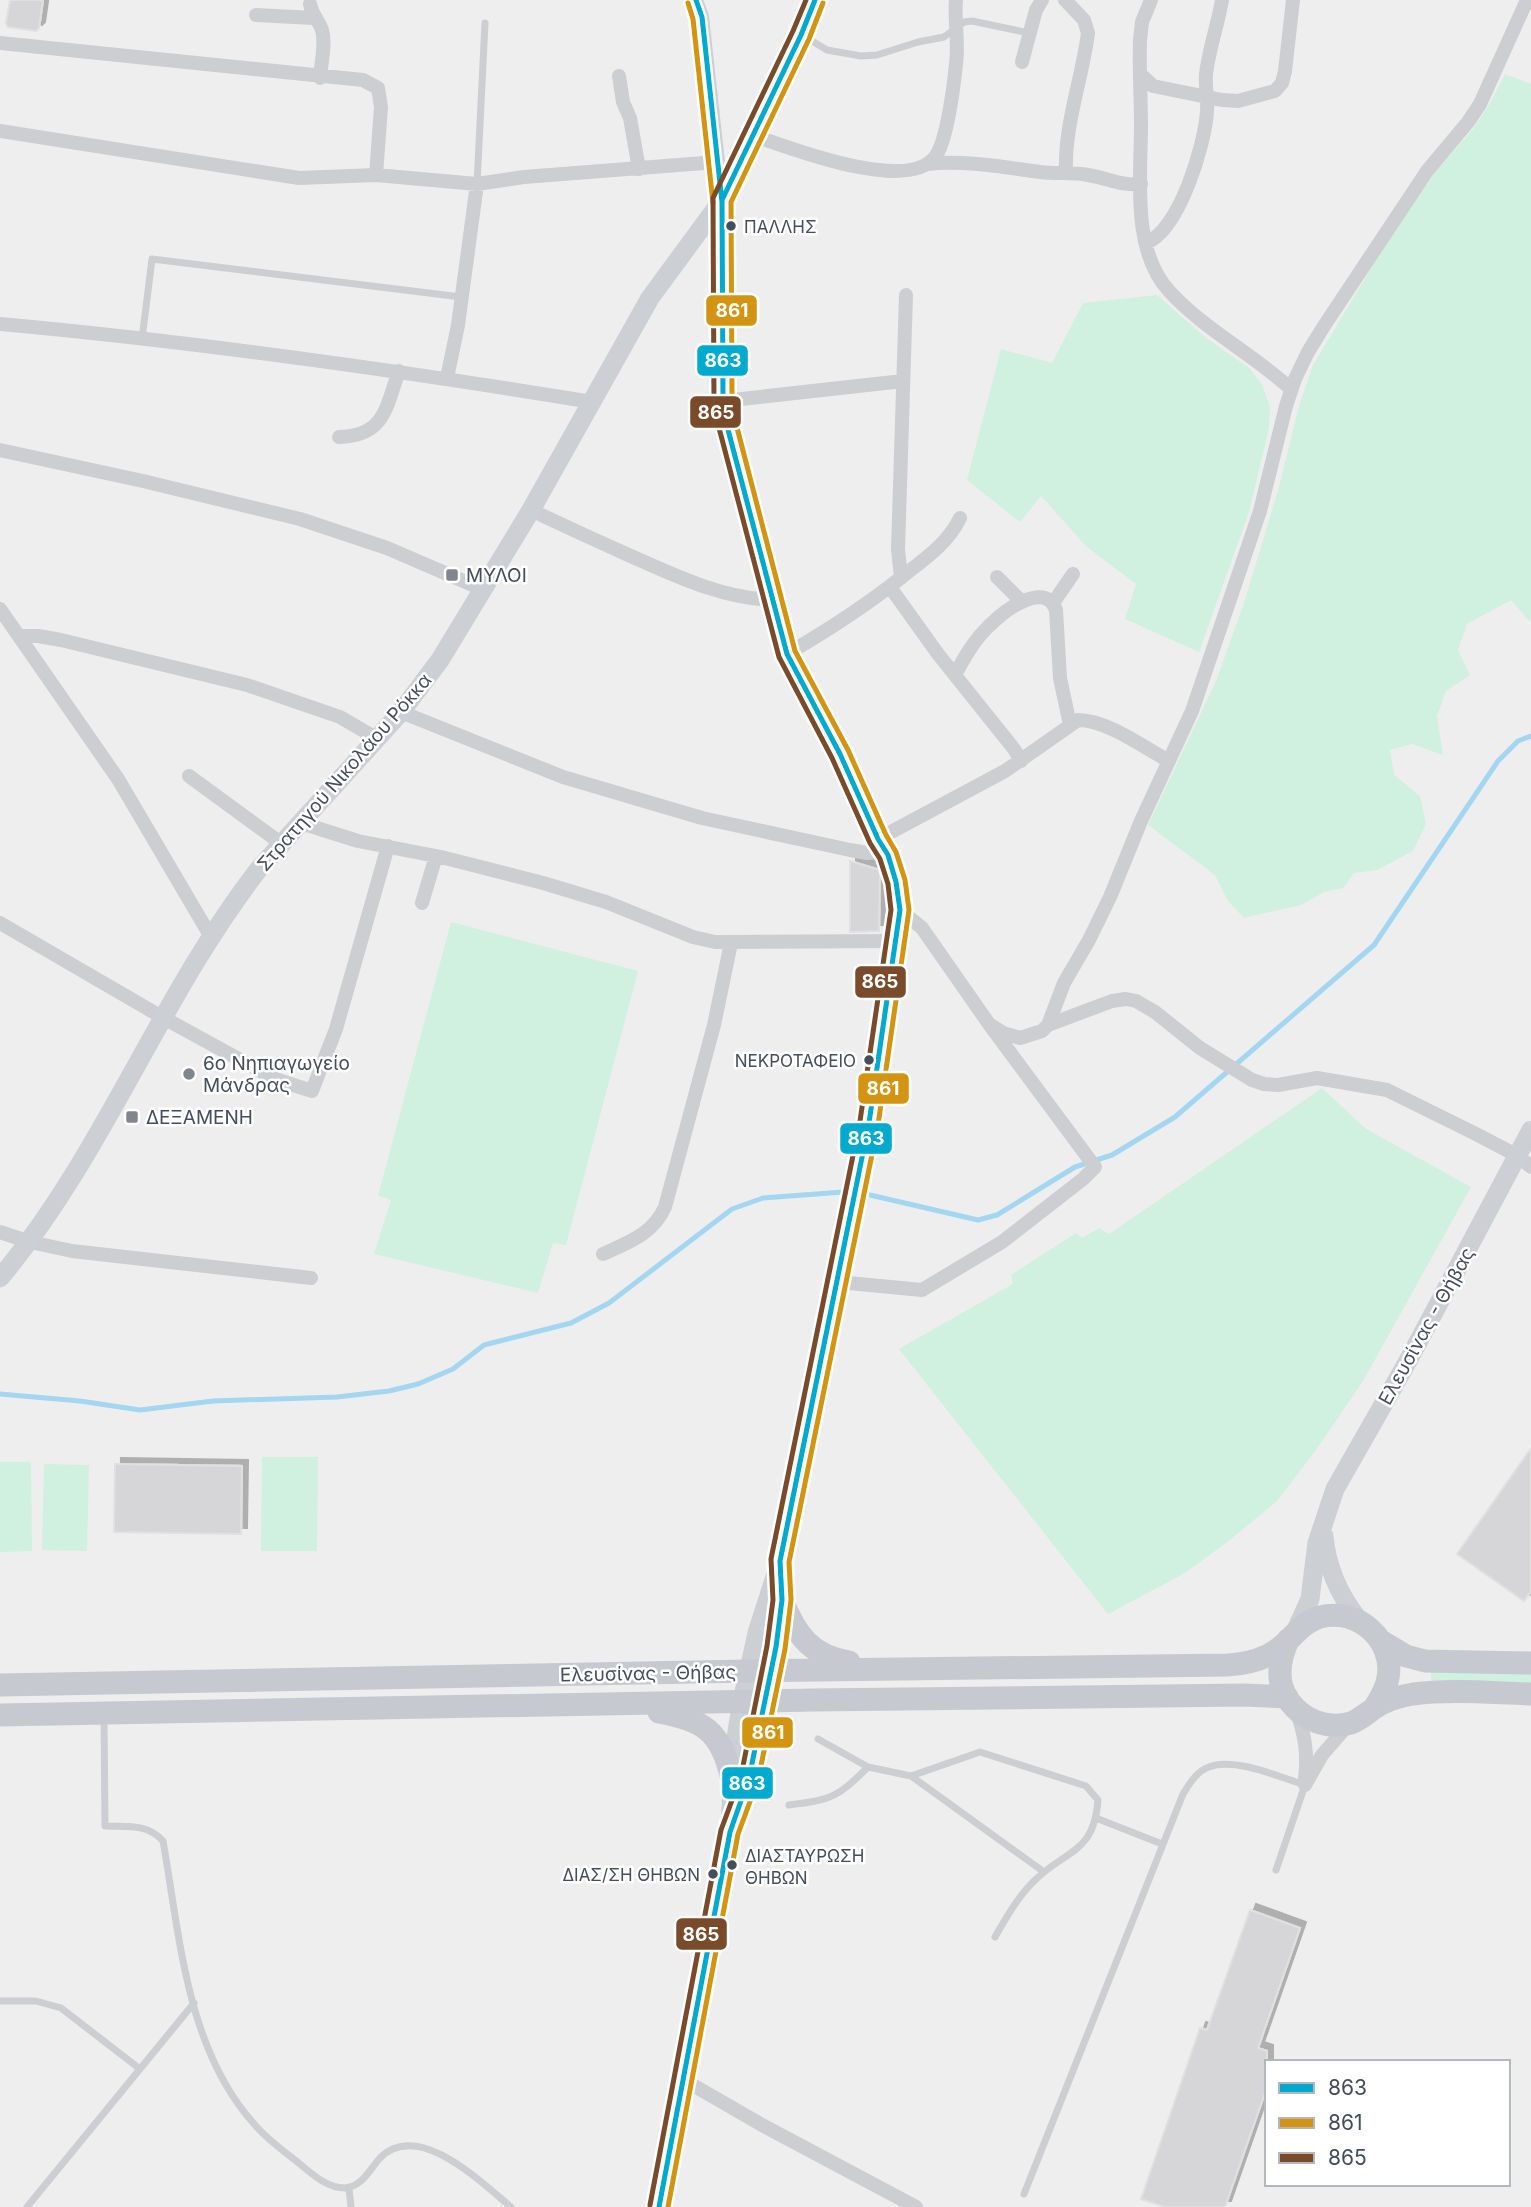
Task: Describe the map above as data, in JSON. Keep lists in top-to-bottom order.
{
  "streets": {
    "main road": ["Στρατηγού Νικολάου Ρόκκα", "Ελευσίνας - Θήβας"]
  },
  "places": {
    "other": [
      "ΠΑΛΛΗΣ",
      "ΝΕΚΡΟΤΑΦΕΙΟ",
      "6ο Νηπιαγωγείο Μάνδρας",
      "ΔΙΑΣΤΑΥΡΩΣΗ ΘΗΒΩΝ",
      "ΔΙΑΣ/ΣΗ ΘΗΒΩΝ"
    ],
    "transit": ["ΜΥΛΟΙ", "ΔΕΞΑΜΕΝΗ"]
  },
  "lines": ["transit line 863", "transit line 865", "transit line 861"],
  "legend": ["863", "861", "865"]
}
